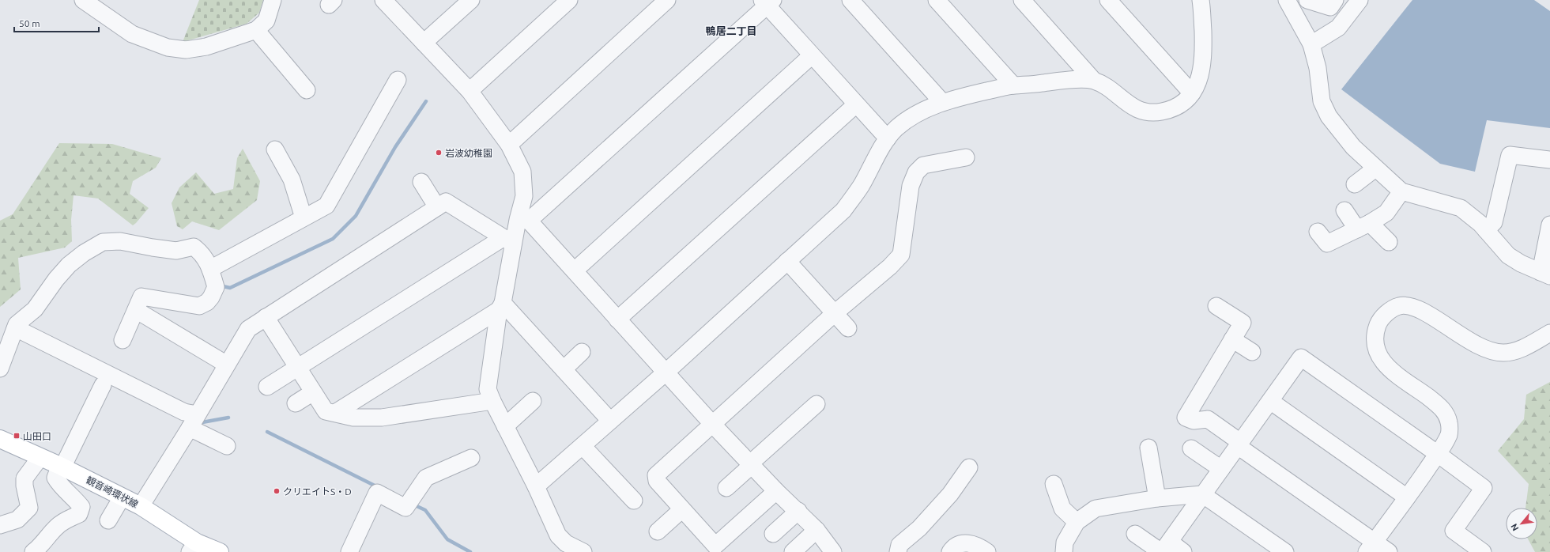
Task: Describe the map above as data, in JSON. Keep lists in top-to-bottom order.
{
  "streets": {
    "main road": ["観音崎環状線"]
  },
  "districts": ["鴨居二丁目"],
  "places": {
    "other": ["岩波幼稚園", "クリエイトS・D"],
    "transit": ["山田口"]
  },
  "scale_bar": "50 m",
  "north": "bottom left"
}
